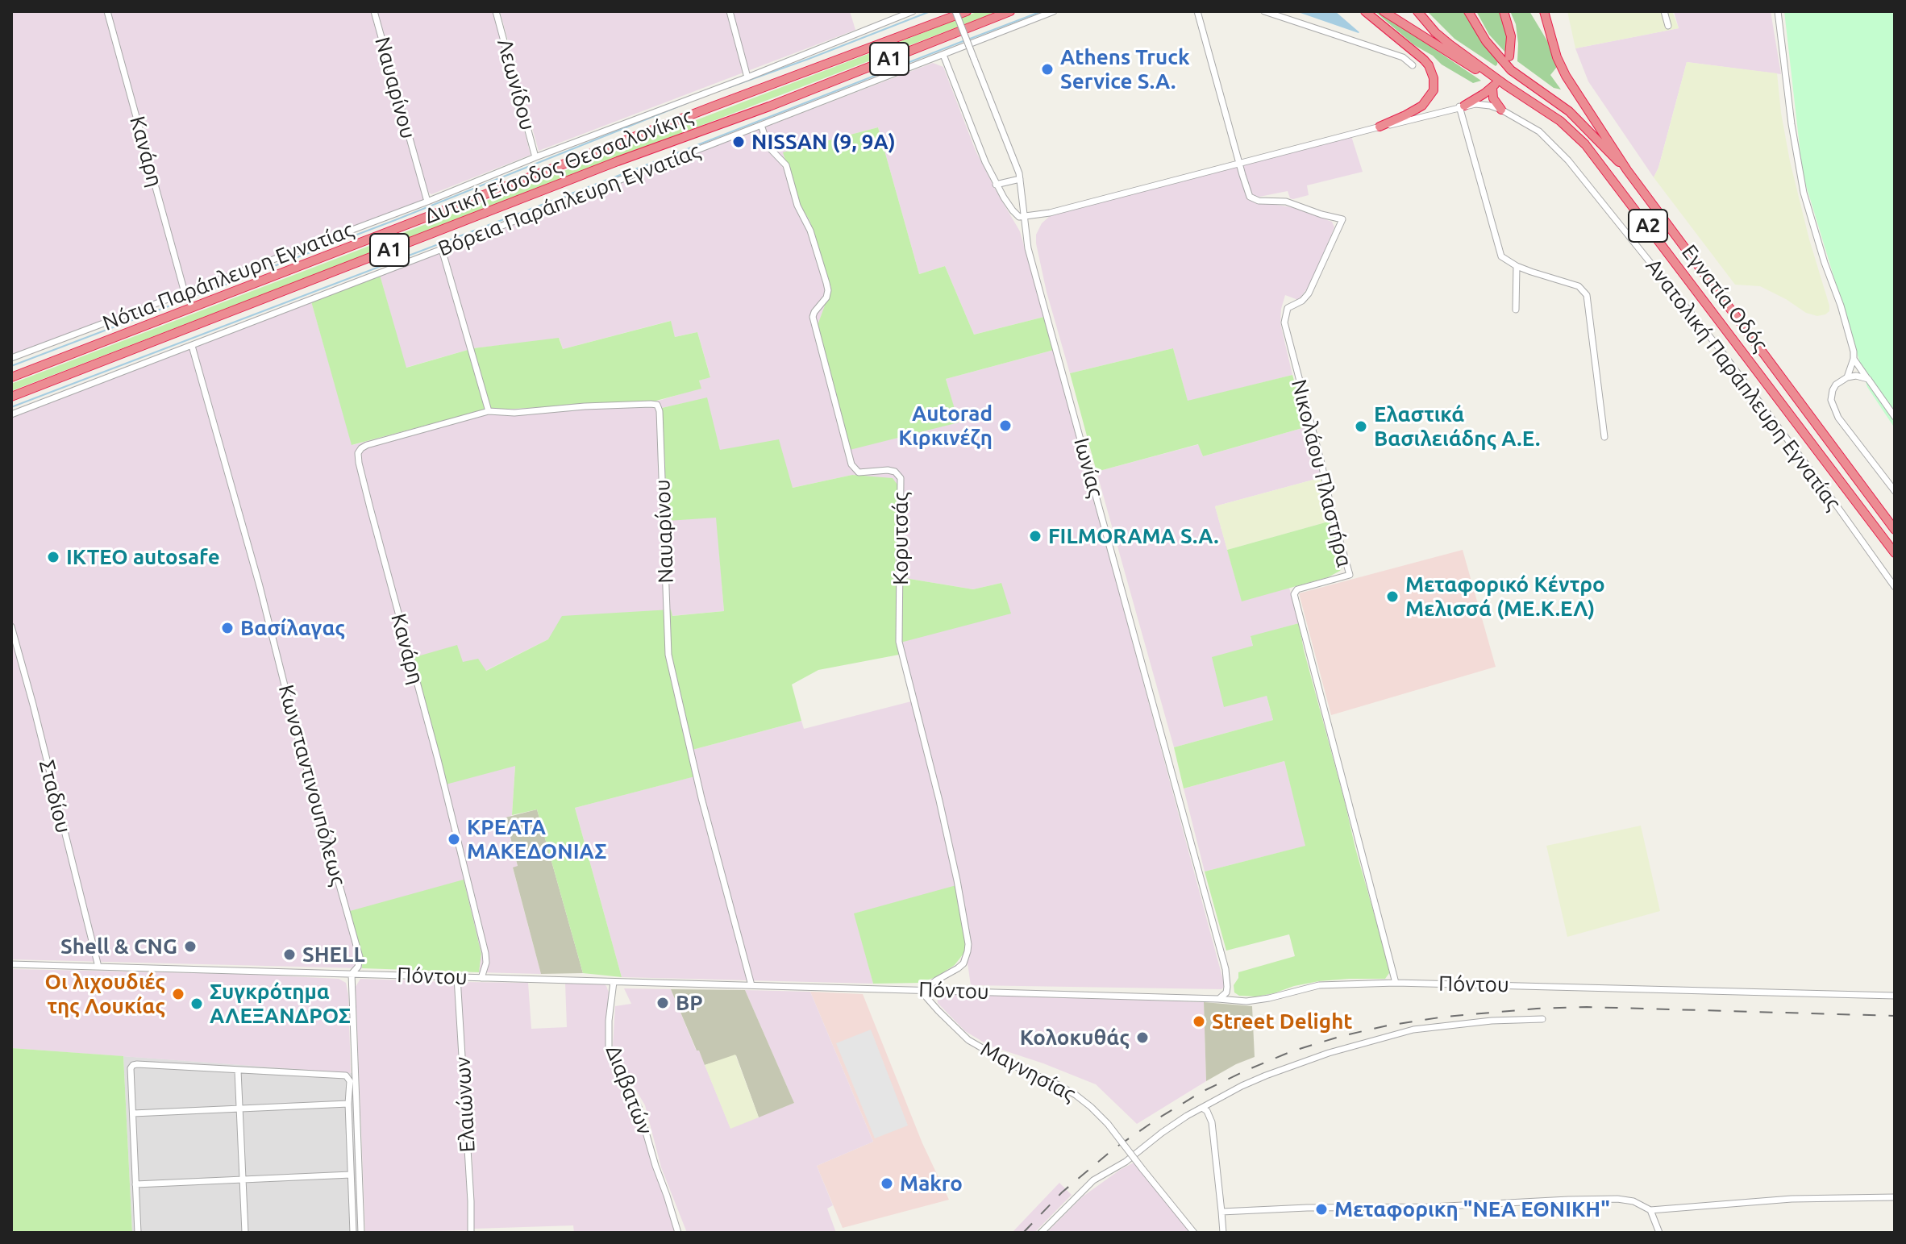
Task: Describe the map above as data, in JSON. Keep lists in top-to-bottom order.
{
  "streets": {
    "highway": [
      "Α1",
      "Δυτική Είσοδος Θεσσαλονίκης",
      "Α2",
      "Εγνατία Οδός"
    ],
    "street": [
      "Λεωνίδου",
      "Ναυαρίνου",
      "Κανάρη",
      "Βόρεια Παράπλευρη Εγνατίας",
      "Νότια Παράπλευρη Εγνατίας",
      "Ανατολική Παράπλευρη Εγνατίας",
      "Ιωνίας",
      "Νικολάου Πλαστήρα",
      "Κορυτσάς",
      "Κωνσταντινουπόλεως",
      "Σταδίου",
      "Πόντου",
      "Μαγνησίας",
      "Διαβατών",
      "Ελαιώνων"
    ]
  },
  "crossings": [
    ["Λεωνίδου", "Νότια Παράπλευρη Εγνατίας"],
    ["Ναυαρίνου", "Κανάρη"],
    ["Ναυαρίνου", "Νότια Παράπλευρη Εγνατίας"],
    ["Ναυαρίνου", "Πόντου"],
    ["Κανάρη", "Νότια Παράπλευρη Εγνατίας"],
    ["Κανάρη", "Πόντου"],
    ["Βόρεια Παράπλευρη Εγνατίας", "Κορυτσάς"],
    ["Βόρεια Παράπλευρη Εγνατίας", "Κωνσταντινουπόλεως"],
    ["Α2", "Εγνατία Οδός"],
    ["Ιωνίας", "Πόντου"],
    ["Νικολάου Πλαστήρα", "Πόντου"],
    ["Κορυτσάς", "Πόντου"],
    ["Κορυτσάς", "Μαγνησίας"],
    ["Κωνσταντινουπόλεως", "Πόντου"],
    ["Σταδίου", "Πόντου"],
    ["Πόντου", "Μαγνησίας"],
    ["Πόντου", "Διαβατών"],
    ["Πόντου", "Ελαιώνων"]
  ],
  "places": [
    "Athens Truck Service S.A.",
    "NISSAN (9, 9Α)",
    "Autorad Κιρκινέζη",
    "Ελαστικά Βασιλειάδης Α.Ε.",
    "FILMORAMA S.A.",
    "ΙΚΤΕΟ autosafe",
    "Μεταφορικό Κέντρο Μελισσά (ΜΕ.Κ.ΕΛ)",
    "Βασίλαγας",
    "ΚΡΕΑΤΑ ΜΑΚΕΔΟΝΙΑΣ",
    "Shell & CNG",
    "SHELL",
    "Οι λιχουδιές της Λουκίας",
    "BP",
    "Συγκρότημα ΑΛΕΞΑΝΔΡΟΣ",
    "Street Delight",
    "Κολοκυθάς",
    "Makro",
    "Μεταφορικη \"ΝΕΑ ΕΘΝΙΚΗ\""
  ]
}
